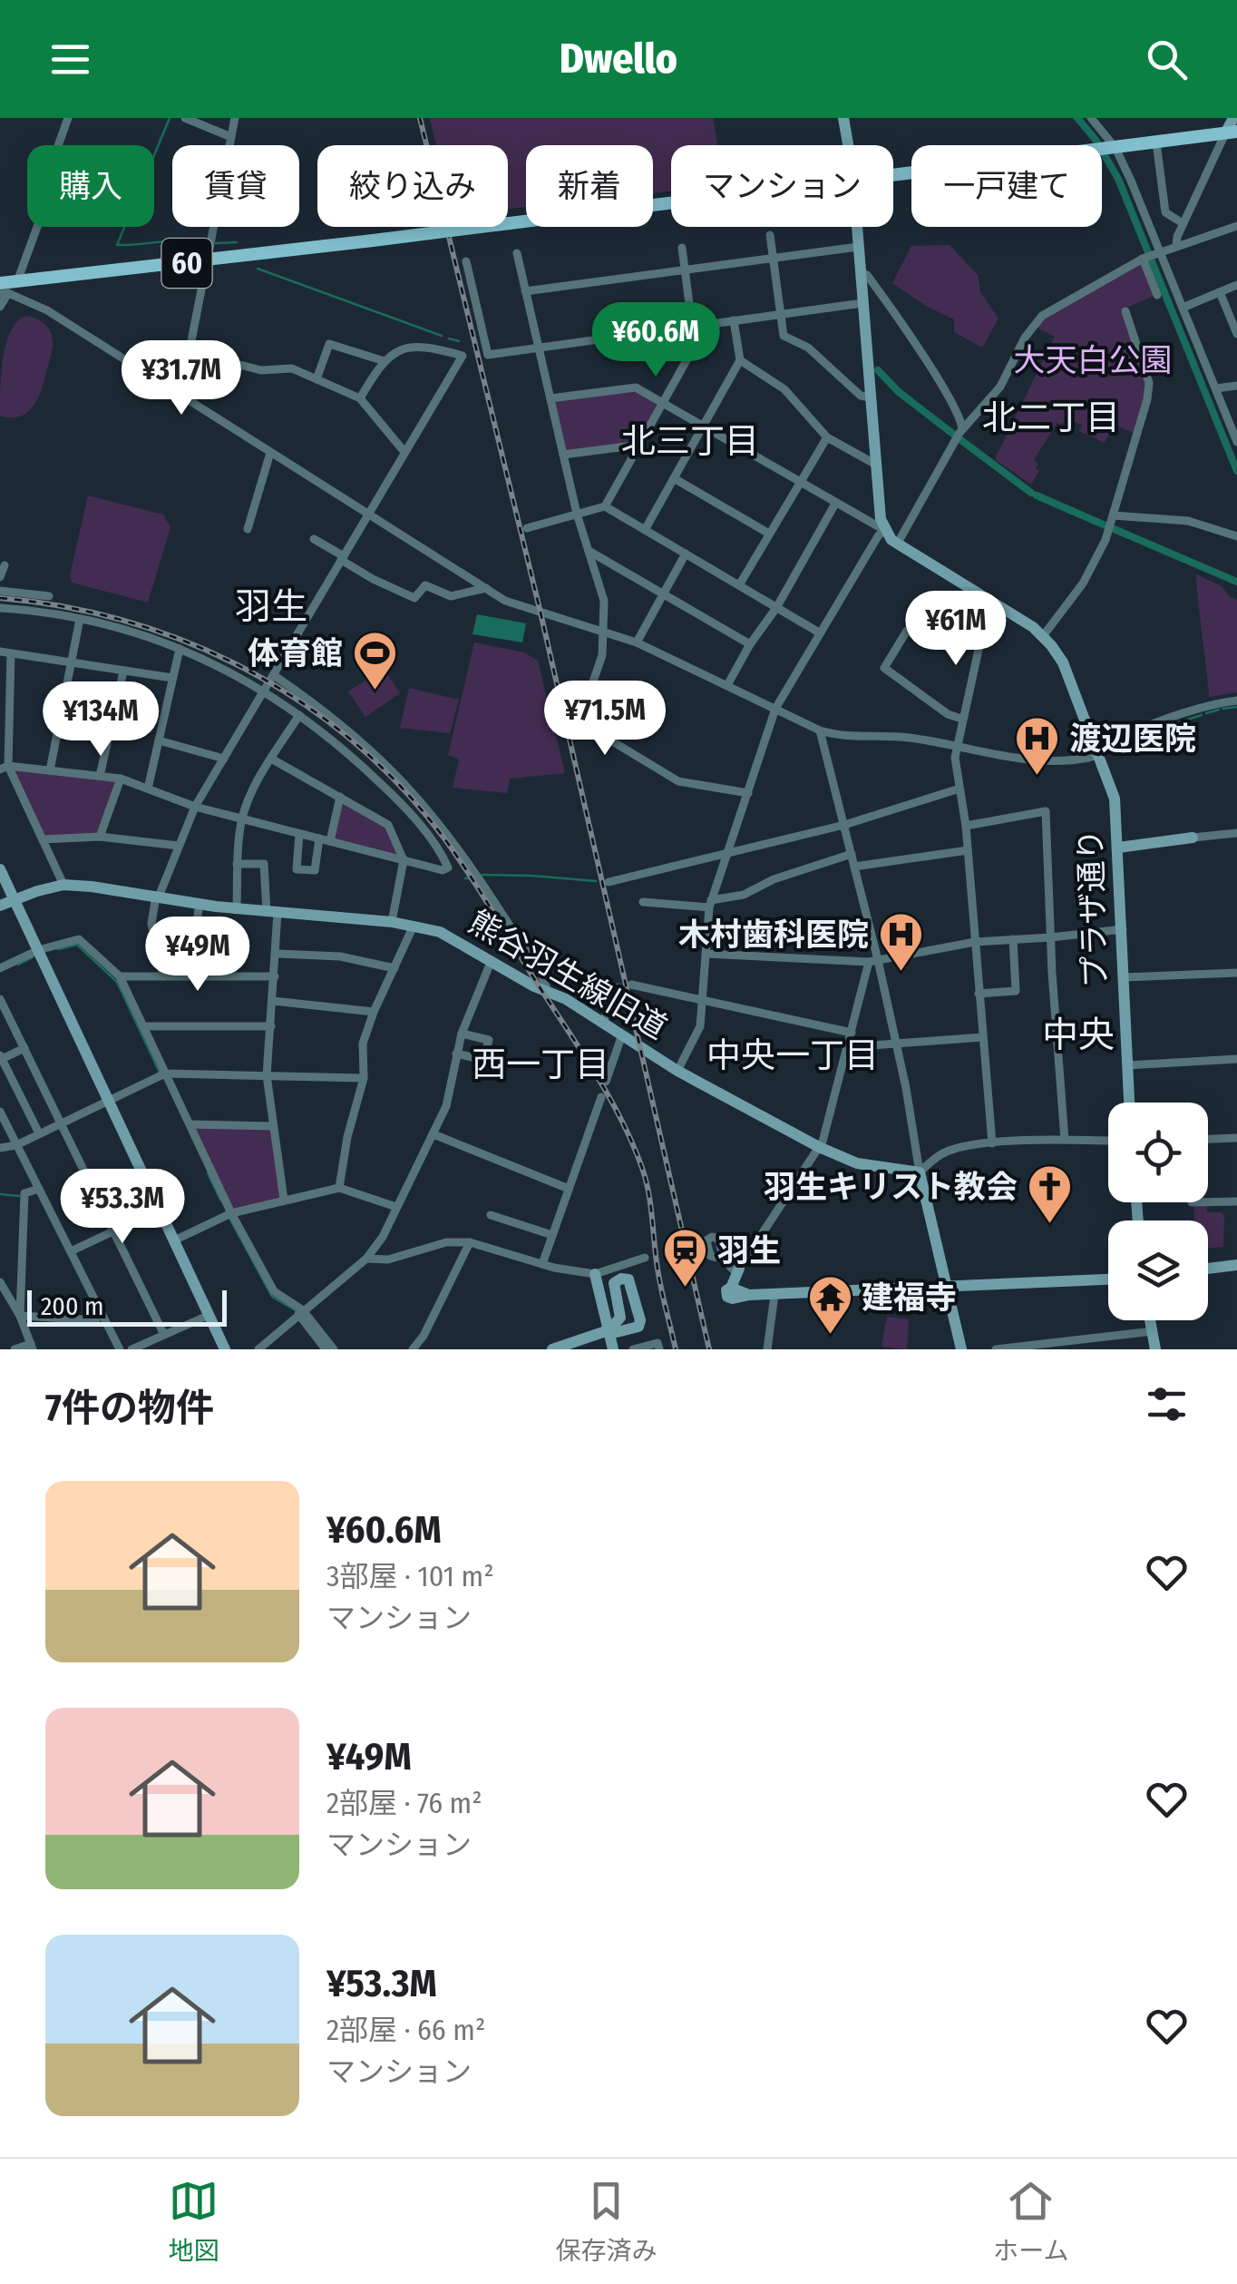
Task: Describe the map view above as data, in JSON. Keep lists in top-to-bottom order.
{
  "streets": {
    "main road": ["60"],
    "street": ["プラザ通り", "熊谷羽生線旧道"]
  },
  "districts": [
    "北二丁目",
    "北三丁目",
    "羽生",
    "中央",
    "中央一丁目",
    "西一丁目"
  ],
  "parks": ["大天白公園"],
  "places": {
    "sports": ["体育館"],
    "hospital": ["渡辺医院", "木村歯科医院"],
    "church": ["羽生キリスト教会"],
    "station": ["羽生"],
    "temple": ["建福寺"]
  },
  "scale_bar": "200 m",
  "page": {
    "header": "Dwello",
    "chip": [
      "購入",
      "賃貸",
      "絞り込み",
      "新着",
      "マンション",
      "一戸建て"
    ],
    "price": [
      "¥60.6M",
      "¥31.7M",
      "¥61M",
      "¥71.5M",
      "¥134M",
      "¥49M",
      "¥53.3M"
    ],
    "scale": "200 m",
    "heading": "7件の物件",
    "list": [
      {
        "name": "¥60.6M",
        "note": "3部屋 · 101 m² · マンション"
      },
      {
        "name": "¥49M",
        "note": "2部屋 · 76 m² · マンション"
      },
      {
        "name": "¥53.3M",
        "note": "2部屋 · 66 m² · マンション"
      }
    ],
    "tabs": ["地図", "保存済み", "ホーム"]
  }
}
